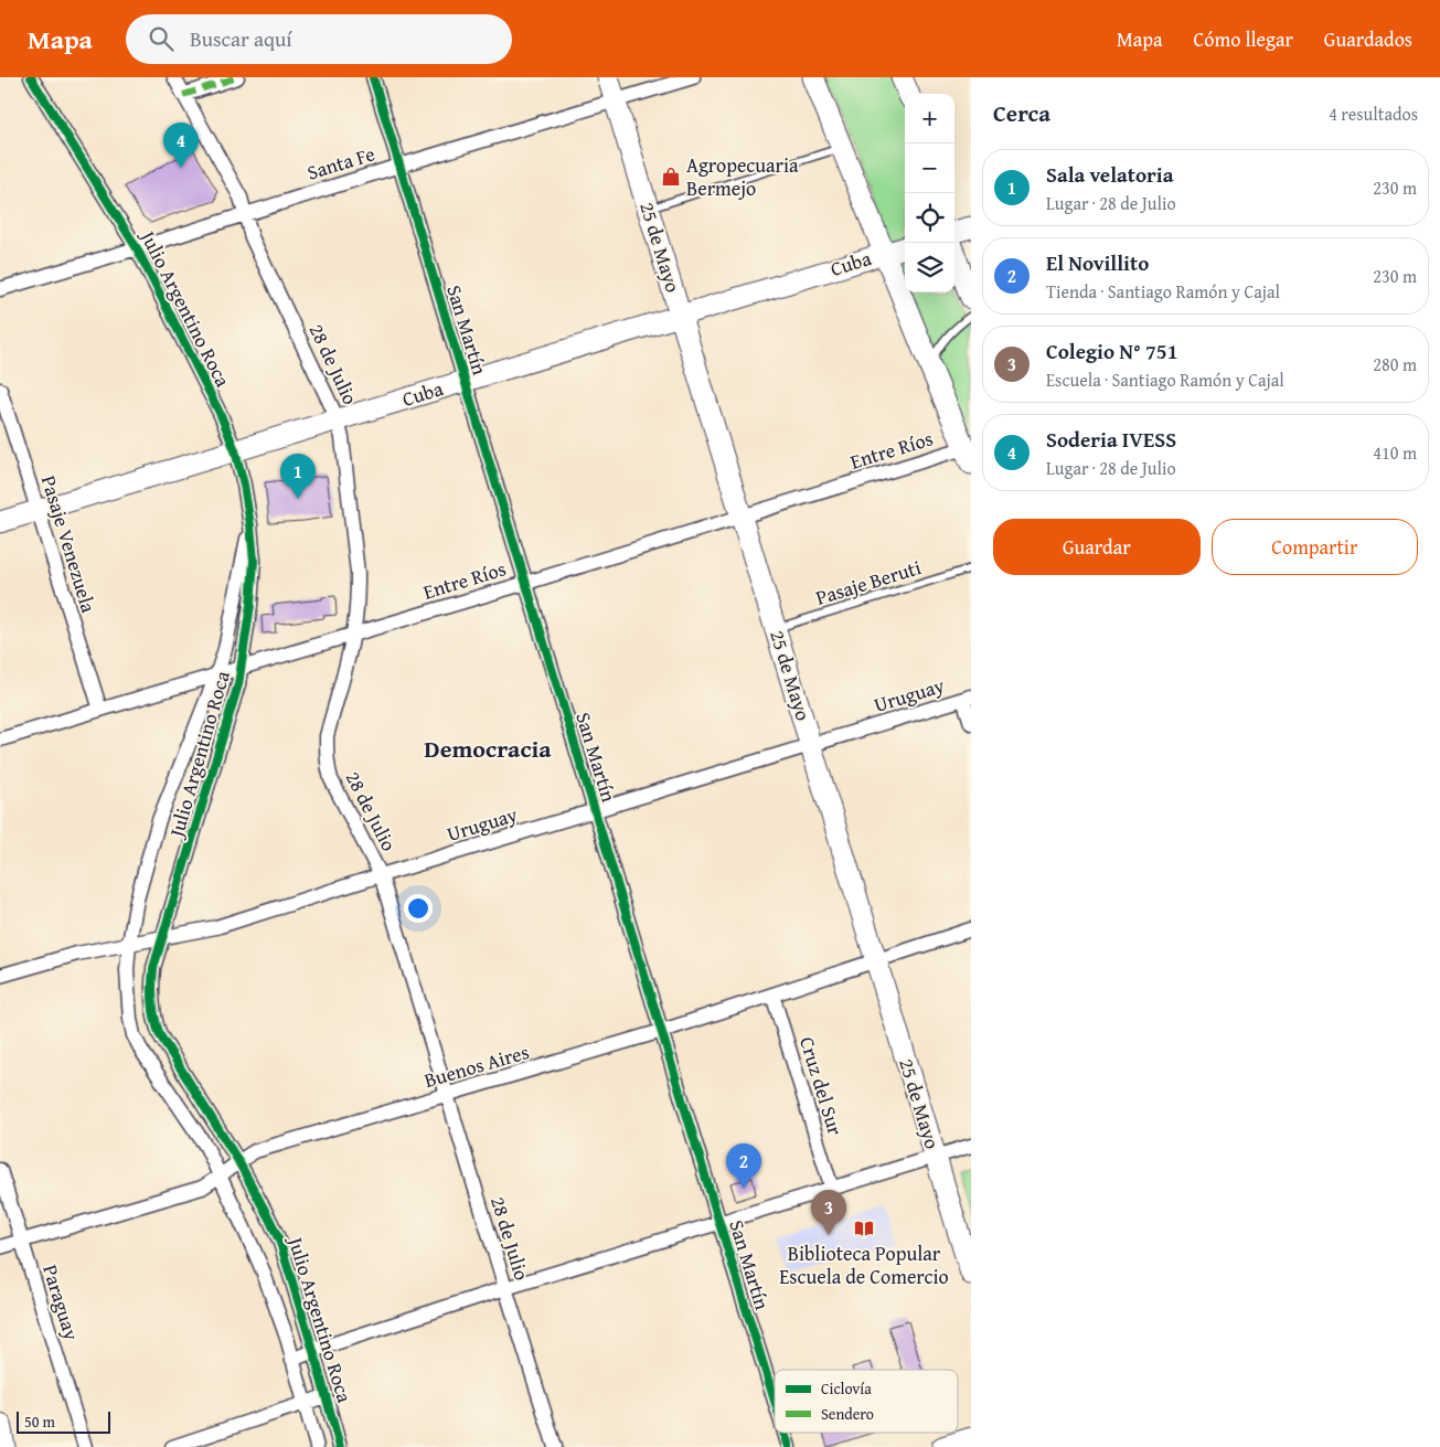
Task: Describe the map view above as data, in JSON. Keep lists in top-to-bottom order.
{
  "streets": {
    "street": [
      "Santa Fe",
      "25 de Mayo",
      "Cuba",
      "Julio Argentino Roca",
      "San Martín",
      "28 de Julio",
      "Entre Ríos",
      "Pasaje Venezuela",
      "Uruguay",
      "Buenos Aires",
      "Cruz del Sur",
      "Paraguay"
    ],
    "lane": ["Pasaje Beruti"]
  },
  "crossings": [
    ["Santa Fe", "25 de Mayo"],
    ["Santa Fe", "Julio Argentino Roca"],
    ["Santa Fe", "San Martín"],
    ["Santa Fe", "28 de Julio"],
    ["25 de Mayo", "Cuba"],
    ["25 de Mayo", "Entre Ríos"],
    ["25 de Mayo", "Pasaje Beruti"],
    ["25 de Mayo", "Uruguay"],
    ["25 de Mayo", "Buenos Aires"],
    ["Cuba", "Julio Argentino Roca"],
    ["Cuba", "San Martín"],
    ["Cuba", "28 de Julio"],
    ["Cuba", "Pasaje Venezuela"],
    ["Julio Argentino Roca", "Entre Ríos"],
    ["Julio Argentino Roca", "Uruguay"],
    ["Julio Argentino Roca", "Buenos Aires"],
    ["San Martín", "Entre Ríos"],
    ["San Martín", "Uruguay"],
    ["San Martín", "Buenos Aires"],
    ["28 de Julio", "Entre Ríos"],
    ["28 de Julio", "Uruguay"],
    ["28 de Julio", "Buenos Aires"],
    ["Entre Ríos", "Pasaje Venezuela"],
    ["Buenos Aires", "Cruz del Sur"],
    ["Buenos Aires", "Paraguay"]
  ],
  "districts": ["Democracia"],
  "places": {
    "shop": ["Agropecuaria Bermejo"],
    "library": ["Biblioteca Popular Escuela de Comercio"]
  },
  "legend": ["Ciclovía", "Sendero"],
  "scale_bar": "50 m",
  "page": {
    "header": "Mapa",
    "search": "Buscar aquí",
    "nav": ["Mapa", "Cómo llegar", "Guardados"],
    "heading": ["Cerca", "4 resultados"],
    "map_buttons": ["+", "−"],
    "pins": [
      "4",
      "1",
      "2",
      "3"
    ],
    "list": [
      {
        "mark": "1",
        "name": "Sala velatoria",
        "note": "Lugar · 28 de Julio",
        "value": "230 m"
      },
      {
        "mark": "2",
        "name": "El Novillito",
        "note": "Tienda · Santiago Ramón y Cajal",
        "value": "230 m"
      },
      {
        "mark": "3",
        "name": "Colegio N° 751",
        "note": "Escuela · Santiago Ramón y Cajal",
        "value": "280 m"
      },
      {
        "mark": "4",
        "name": "Soderia IVESS",
        "note": "Lugar · 28 de Julio",
        "value": "410 m"
      }
    ],
    "buttons": ["Guardar", "Compartir"],
    "scale": "50 m"
  }
}
